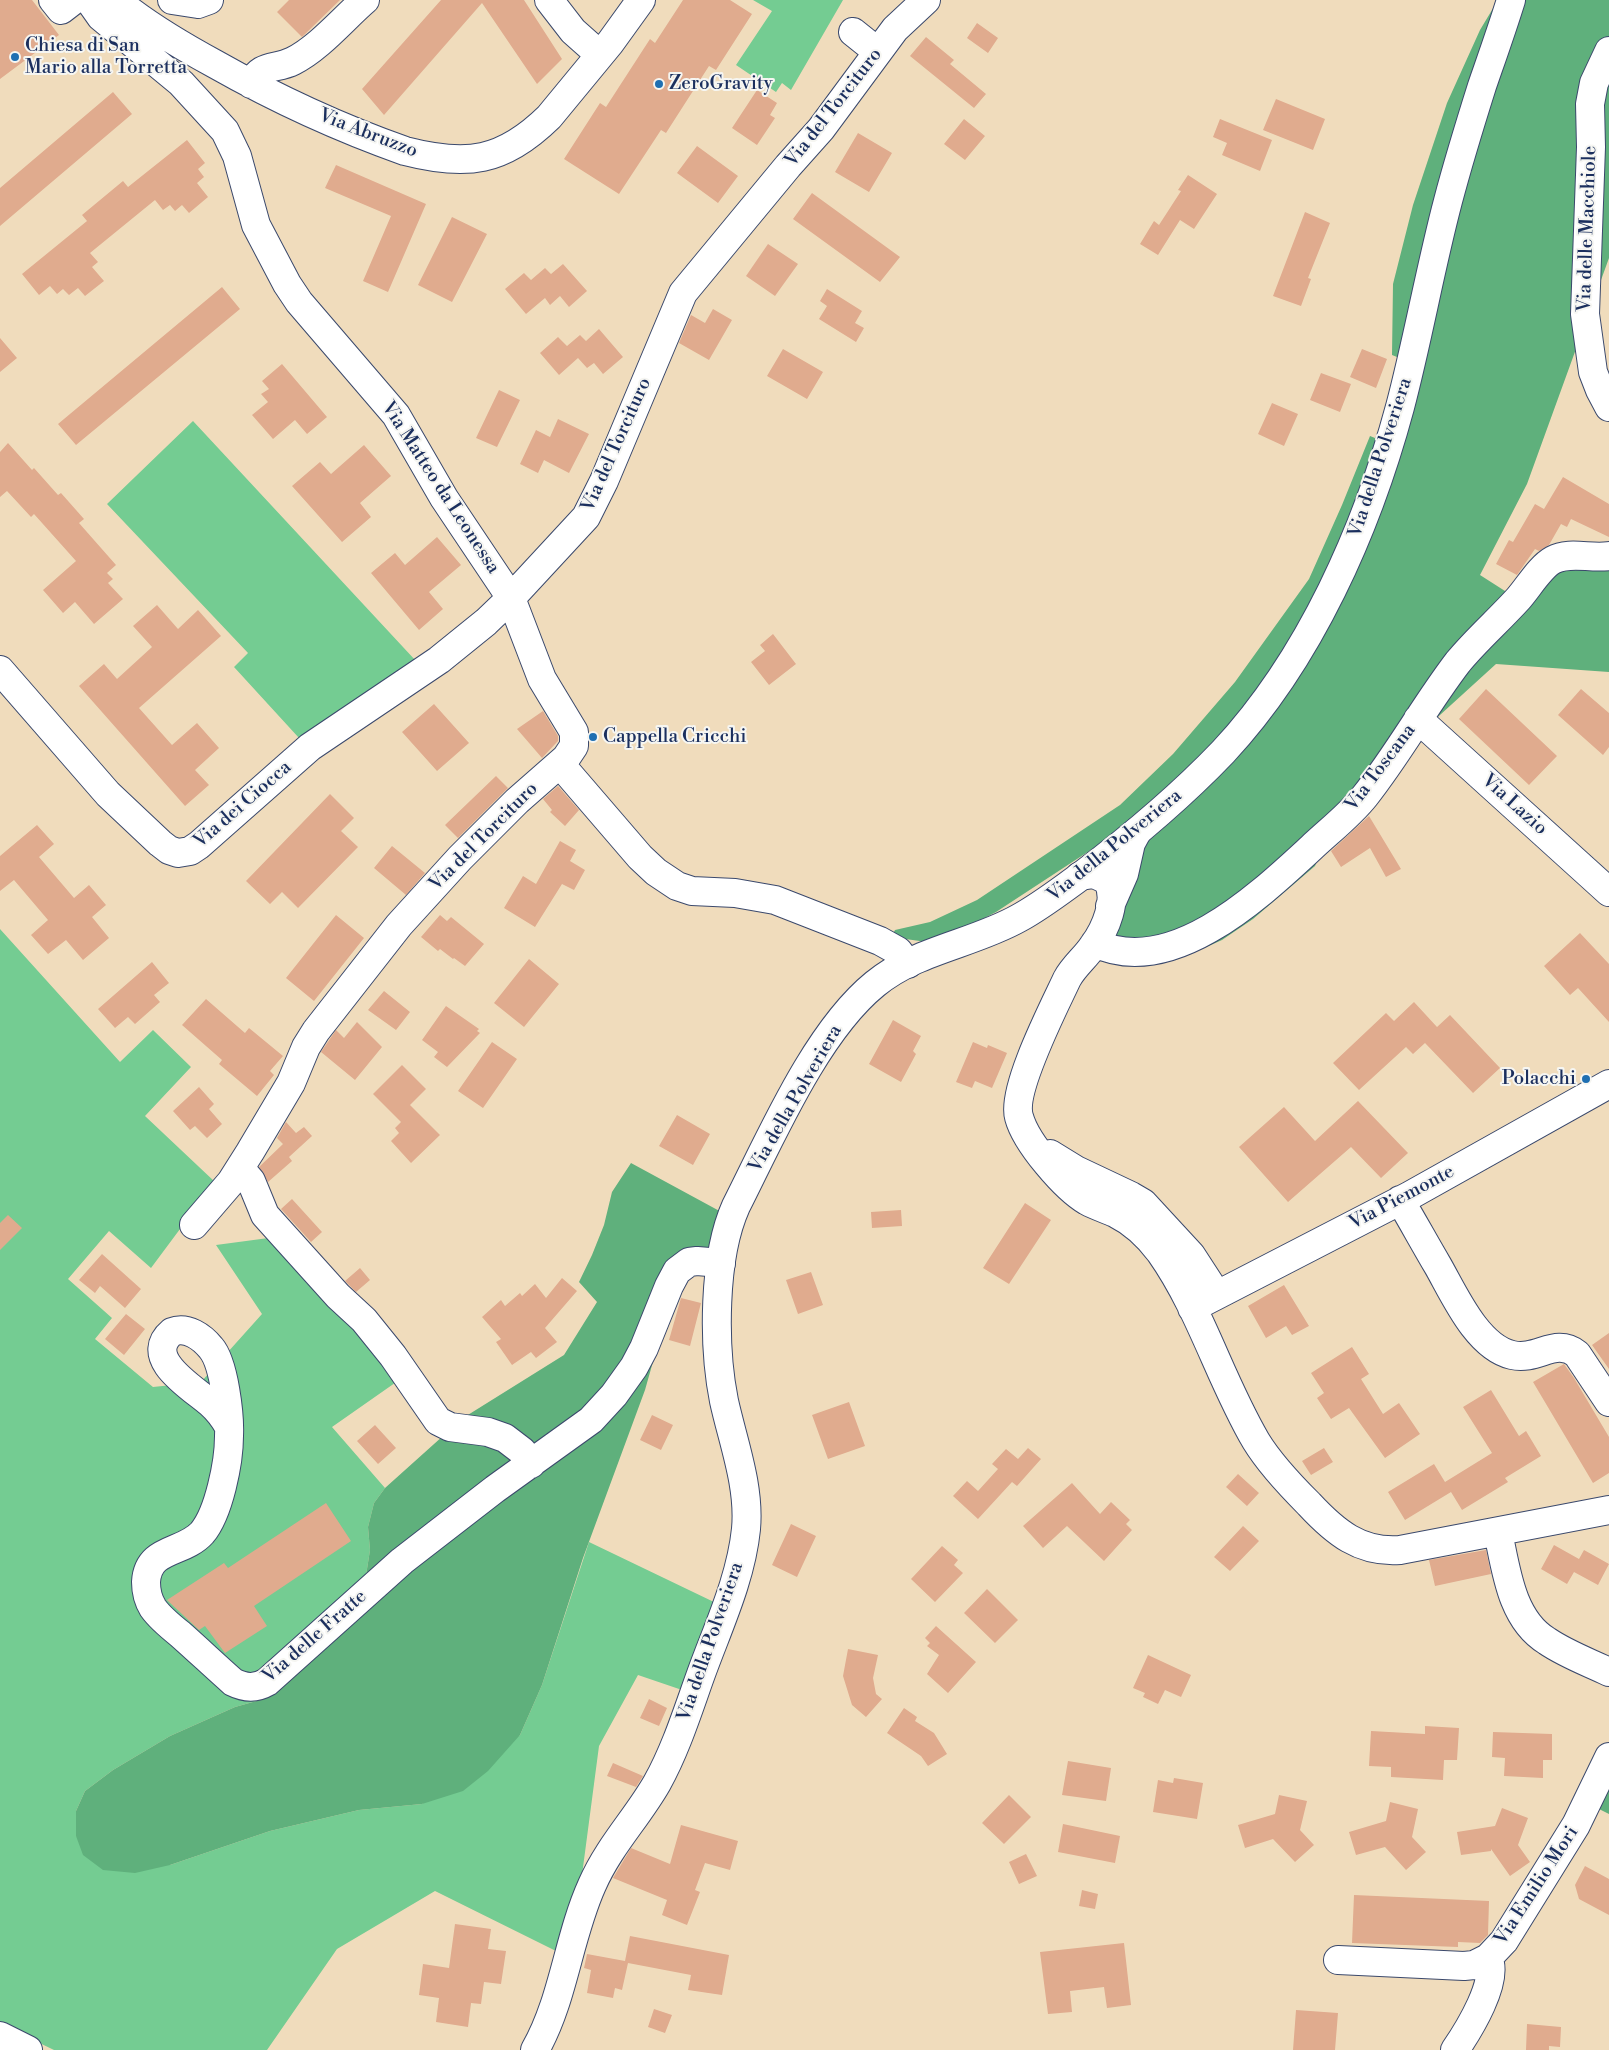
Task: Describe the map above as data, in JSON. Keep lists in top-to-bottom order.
{
  "streets": {
    "street": [
      "Via del Torcituro",
      "Via Abruzzo",
      "Via delle Macchiole",
      "Via della Polveriera",
      "Via Matteo da Leonessa",
      "Via Toscana",
      "Via dei Ciocca",
      "Via Lazio",
      "Via Piemonte",
      "Via delle Fratte",
      "Via Emilio Mori"
    ]
  },
  "crossings": [
    ["Via del Torcituro", "Via Matteo da Leonessa"],
    ["Via del Torcituro", "Via dei Ciocca"],
    ["Via della Polveriera", "Via delle Fratte"],
    ["Via Matteo da Leonessa", "Via dei Ciocca"],
    ["Via Toscana", "Via Lazio"]
  ],
  "places": [
    "Chiesa di San Mario alla Torretta",
    "ZeroGravity",
    "Cappella Cricchi",
    "Polacchi"
  ]
}
